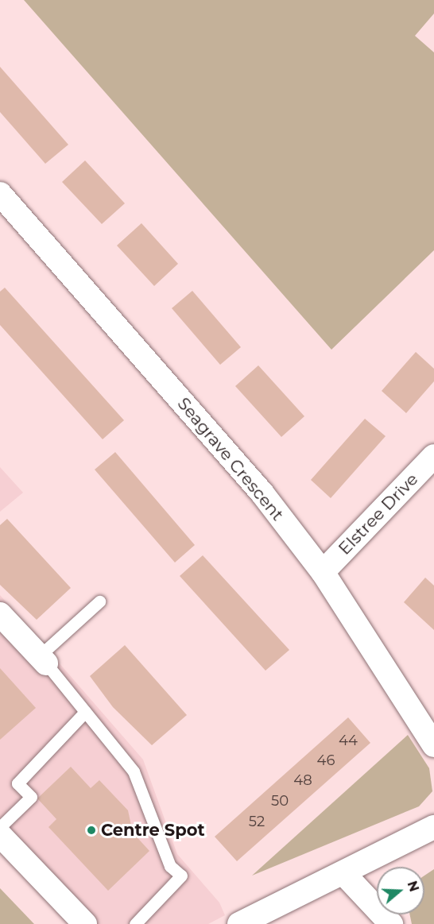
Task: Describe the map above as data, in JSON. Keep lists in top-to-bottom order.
{
  "streets": {
    "street": ["Seagrave Crescent", "Elstree Drive"]
  },
  "crossings": [
    ["Seagrave Crescent", "Elstree Drive"]
  ],
  "places": ["Centre Spot"],
  "house_numbers": [
    "44",
    "46",
    "48",
    "50",
    "52"
  ],
  "north": "right"
}
